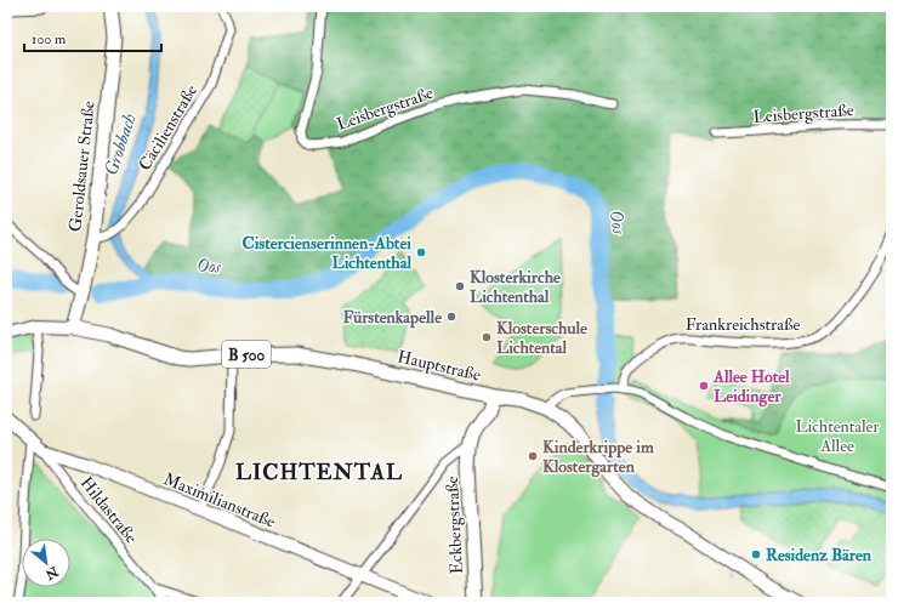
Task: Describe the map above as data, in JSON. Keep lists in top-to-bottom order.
{
  "streets": {
    "main road": [
      "Geroldsauer Straße",
      "B 500",
      "Hauptstraße",
      "Maximilianstraße",
      "Eckbergstraße"
    ],
    "street": [
      "Leisbergstraße",
      "Cäcilienstraße",
      "Frankreichstraße",
      "Hildastraße"
    ]
  },
  "crossings": [
    ["Cäcilienstraße", "Geroldsauer Straße"],
    ["Geroldsauer Straße", "Hauptstraße"],
    ["Maximilianstraße", "Hildastraße"]
  ],
  "districts": ["LICHTENTAL"],
  "water": ["Grobbach", "Oos"],
  "parks": ["Lichtentaler Allee"],
  "places": [
    "Cistercienserinnen-Abtei Lichtenthal",
    "Klosterkirche Lichtenthal",
    "Fürstenkapelle",
    "Klosterschule Lichtental",
    "Allee Hotel Leidinger",
    "Kinderkrippe im Klostergarten",
    "Residenz Bären"
  ],
  "scale_bar": "100 m",
  "north": "bottom right"
}
